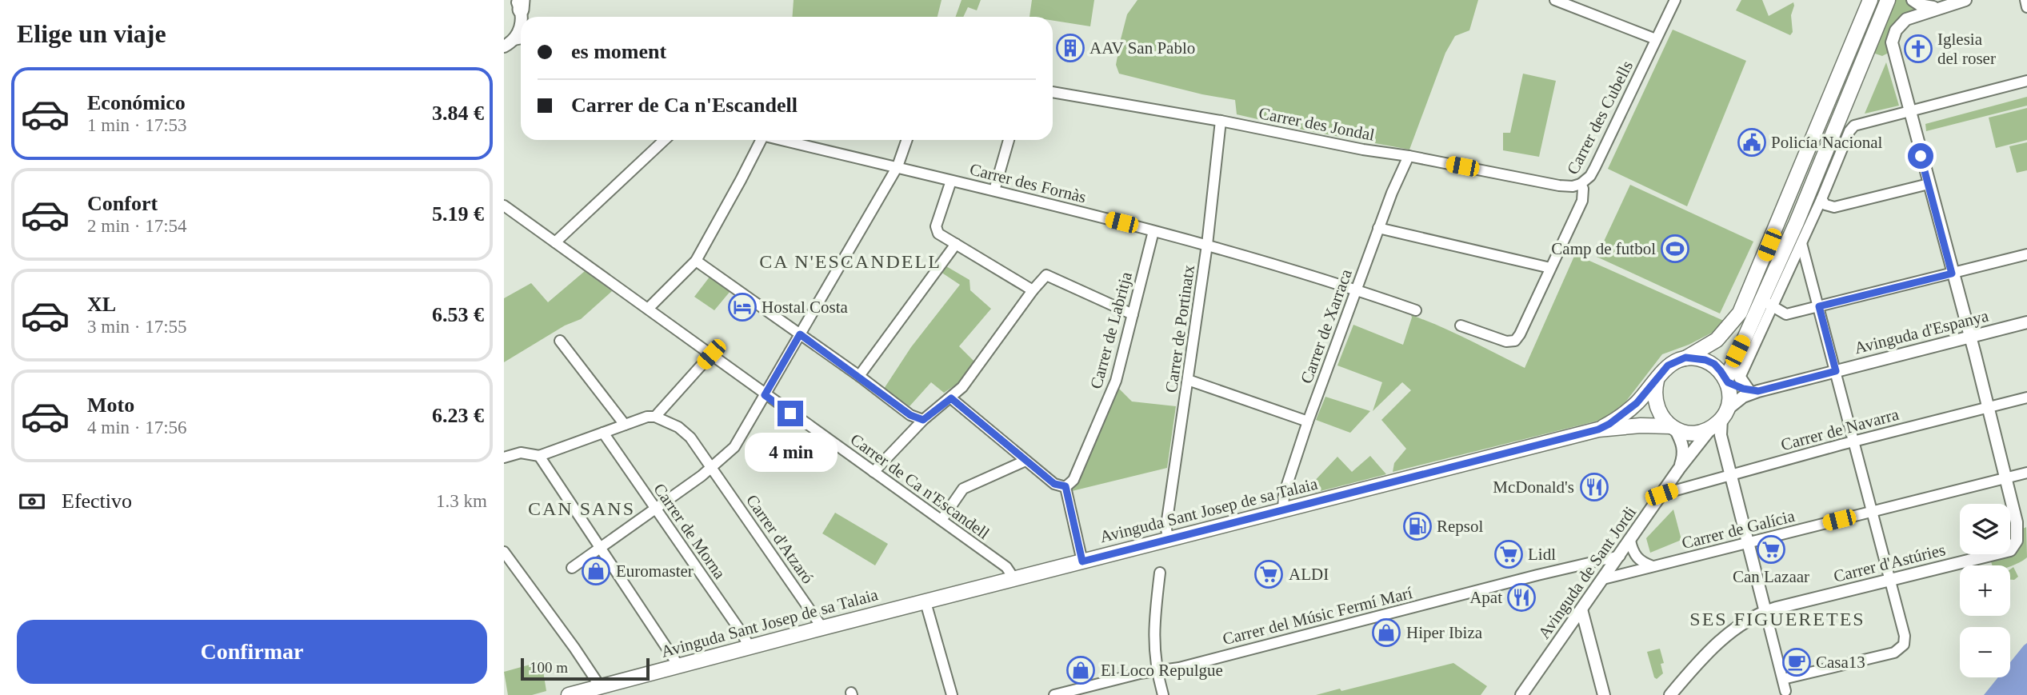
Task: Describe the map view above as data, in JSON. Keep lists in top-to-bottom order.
{
  "streets": {
    "main road": ["Avinguda Sant Josep de sa Talaia"],
    "street": [
      "Carrer des Cubells",
      "Carrer des Jondal",
      "Carrer des Fornàs",
      "Carrer de Xarraca",
      "Carrer de Portinatx",
      "Carrer de Labritja",
      "Avinguda d'Espanya",
      "Carrer de Navarra",
      "Carrer de Ca n'Escandell",
      "Carrer de Galícia",
      "Carrer de Morna",
      "Carrer d'Atzaró",
      "Carrer d'Astúries",
      "Avinguda de Sant Jordi",
      "Carrer del Músic Fermí Marí"
    ]
  },
  "crossings": [
    ["Carrer des Cubells", "Carrer des Jondal"],
    ["Carrer des Jondal", "Carrer de Xarraca"],
    ["Carrer des Jondal", "Carrer de Portinatx"],
    ["Carrer des Fornàs", "Carrer de Xarraca"],
    ["Carrer des Fornàs", "Carrer de Portinatx"],
    ["Carrer des Fornàs", "Carrer de Labritja"],
    ["Carrer de Xarraca", "Avinguda Sant Josep de sa Talaia"],
    ["Carrer de Portinatx", "Avinguda Sant Josep de sa Talaia"],
    ["Avinguda d'Espanya", "Avinguda de Sant Jordi"],
    ["Carrer de Navarra", "Avinguda de Sant Jordi"],
    ["Carrer de Ca n'Escandell", "Avinguda Sant Josep de sa Talaia"],
    ["Avinguda Sant Josep de sa Talaia", "Carrer de Morna"],
    ["Avinguda Sant Josep de sa Talaia", "Carrer d'Atzaró"],
    ["Carrer de Galícia", "Carrer d'Astúries"],
    ["Carrer de Galícia", "Avinguda de Sant Jordi"],
    ["Avinguda de Sant Jordi", "Carrer del Músic Fermí Marí"]
  ],
  "districts": ["CA N'ESCANDELL", "CAN SANS", "SES FIGUERETES"],
  "places": {
    "building": ["AAV San Pablo"],
    "church": ["Iglesia del roser"],
    "public building": ["Policía Nacional"],
    "sports": ["Camp de futbol"],
    "hotel": ["Hostal Costa"],
    "restaurant": ["McDonald's", "Apat"],
    "fuel station": ["Repsol"],
    "supermarket": ["Can Lazaar", "Lidl", "ALDI"],
    "shop": ["Euromaster", "Hiper Ibiza", "El Loco Repulgue"],
    "cafe": ["Casa13"]
  },
  "scale_bar": "100 m",
  "page": {
    "heading": "Elige un viaje",
    "banner": ["es moment", "Carrer de Ca n'Escandell"],
    "list": [
      {
        "name": "Económico",
        "note": "1 min · 17:53",
        "value": "3.84 €"
      },
      {
        "name": "Confort",
        "note": "2 min · 17:54",
        "value": "5.19 €"
      },
      {
        "name": "XL",
        "note": "3 min · 17:55",
        "value": "6.53 €"
      },
      {
        "name": "Moto",
        "note": "4 min · 17:56",
        "value": "6.23 €"
      }
    ],
    "bubble": "4 min",
    "pay": ["Efectivo", "1.3 km"],
    "map_buttons": ["+", "−"],
    "buttons": "Confirmar",
    "scale": "100 m"
  }
}
